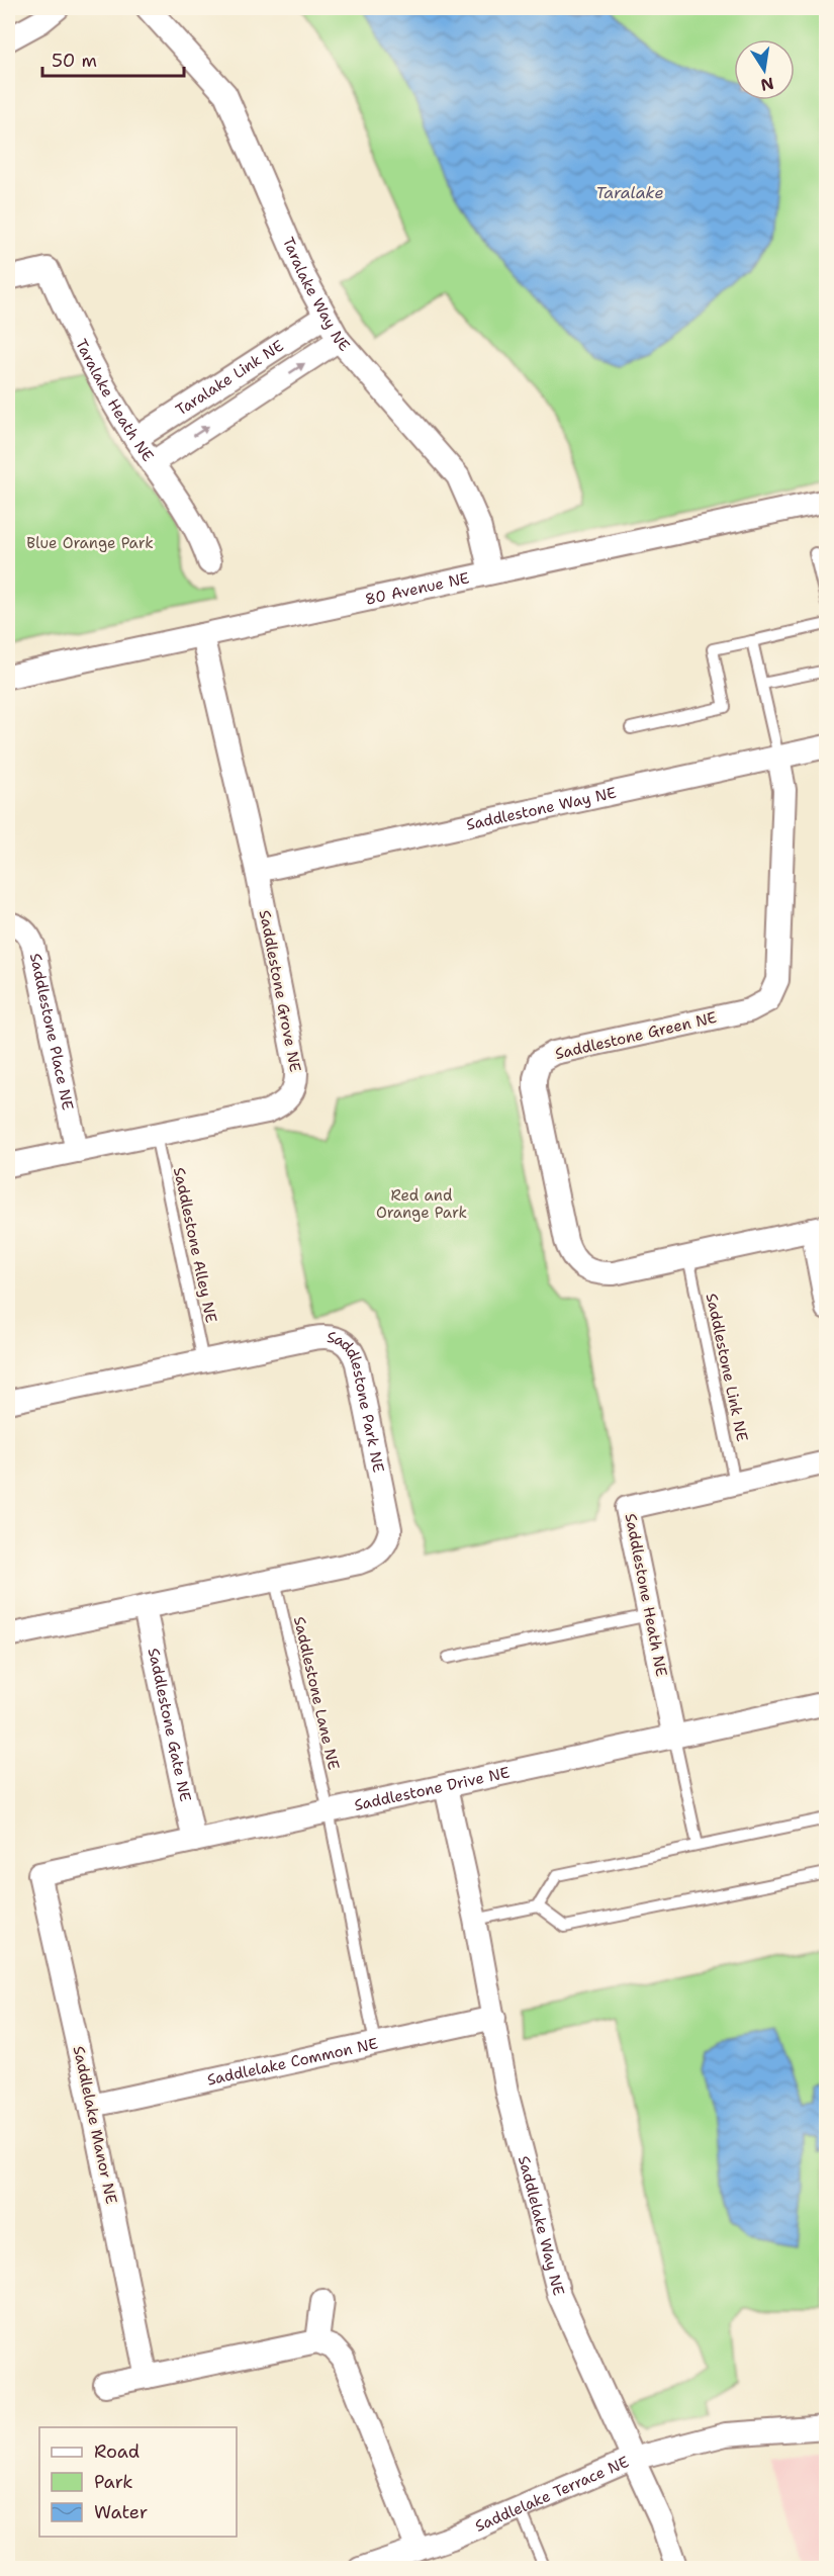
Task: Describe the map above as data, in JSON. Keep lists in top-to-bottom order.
{
  "streets": {
    "street": [
      "Taralake Way NE",
      "Taralake Link NE",
      "Taralake Heath NE",
      "80 Avenue NE",
      "Saddlestone Way NE",
      "Saddlestone Grove NE",
      "Saddlestone Place NE",
      "Saddlestone Green NE",
      "Saddlestone Park NE",
      "Saddlestone Heath NE",
      "Saddlestone Gate NE",
      "Saddlestone Drive NE",
      "Saddlelake Common NE",
      "Saddlelake Manor NE",
      "Saddlelake Way NE",
      "Saddlelake Terrace NE"
    ],
    "lane": ["Saddlestone Alley NE", "Saddlestone Link NE", "Saddlestone Lane NE"]
  },
  "crossings": [
    ["Taralake Way NE", "Taralake Link NE"],
    ["Taralake Way NE", "80 Avenue NE"],
    ["Taralake Link NE", "Taralake Heath NE"],
    ["80 Avenue NE", "Saddlestone Grove NE"],
    ["Saddlestone Way NE", "Saddlestone Grove NE"],
    ["Saddlestone Way NE", "Saddlestone Green NE"],
    ["Saddlestone Grove NE", "Saddlestone Place NE"],
    ["Saddlestone Grove NE", "Saddlestone Alley NE"],
    ["Saddlestone Green NE", "Saddlestone Link NE"],
    ["Saddlestone Alley NE", "Saddlestone Park NE"],
    ["Saddlestone Link NE", "Saddlestone Heath NE"],
    ["Saddlestone Park NE", "Saddlestone Lane NE"],
    ["Saddlestone Park NE", "Saddlestone Gate NE"],
    ["Saddlestone Heath NE", "Saddlestone Drive NE"],
    ["Saddlestone Lane NE", "Saddlestone Drive NE"],
    ["Saddlestone Lane NE", "Saddlelake Common NE"],
    ["Saddlestone Gate NE", "Saddlestone Drive NE"],
    ["Saddlestone Drive NE", "Saddlelake Manor NE"],
    ["Saddlestone Drive NE", "Saddlelake Way NE"],
    ["Saddlelake Common NE", "Saddlelake Manor NE"],
    ["Saddlelake Common NE", "Saddlelake Way NE"],
    ["Saddlelake Way NE", "Saddlelake Terrace NE"]
  ],
  "water": ["Taralake"],
  "parks": ["Blue Orange Park", "Red and Orange Park"],
  "legend": ["Road", "Park", "Water"],
  "scale_bar": "50 m",
  "north": "bottom"
}
